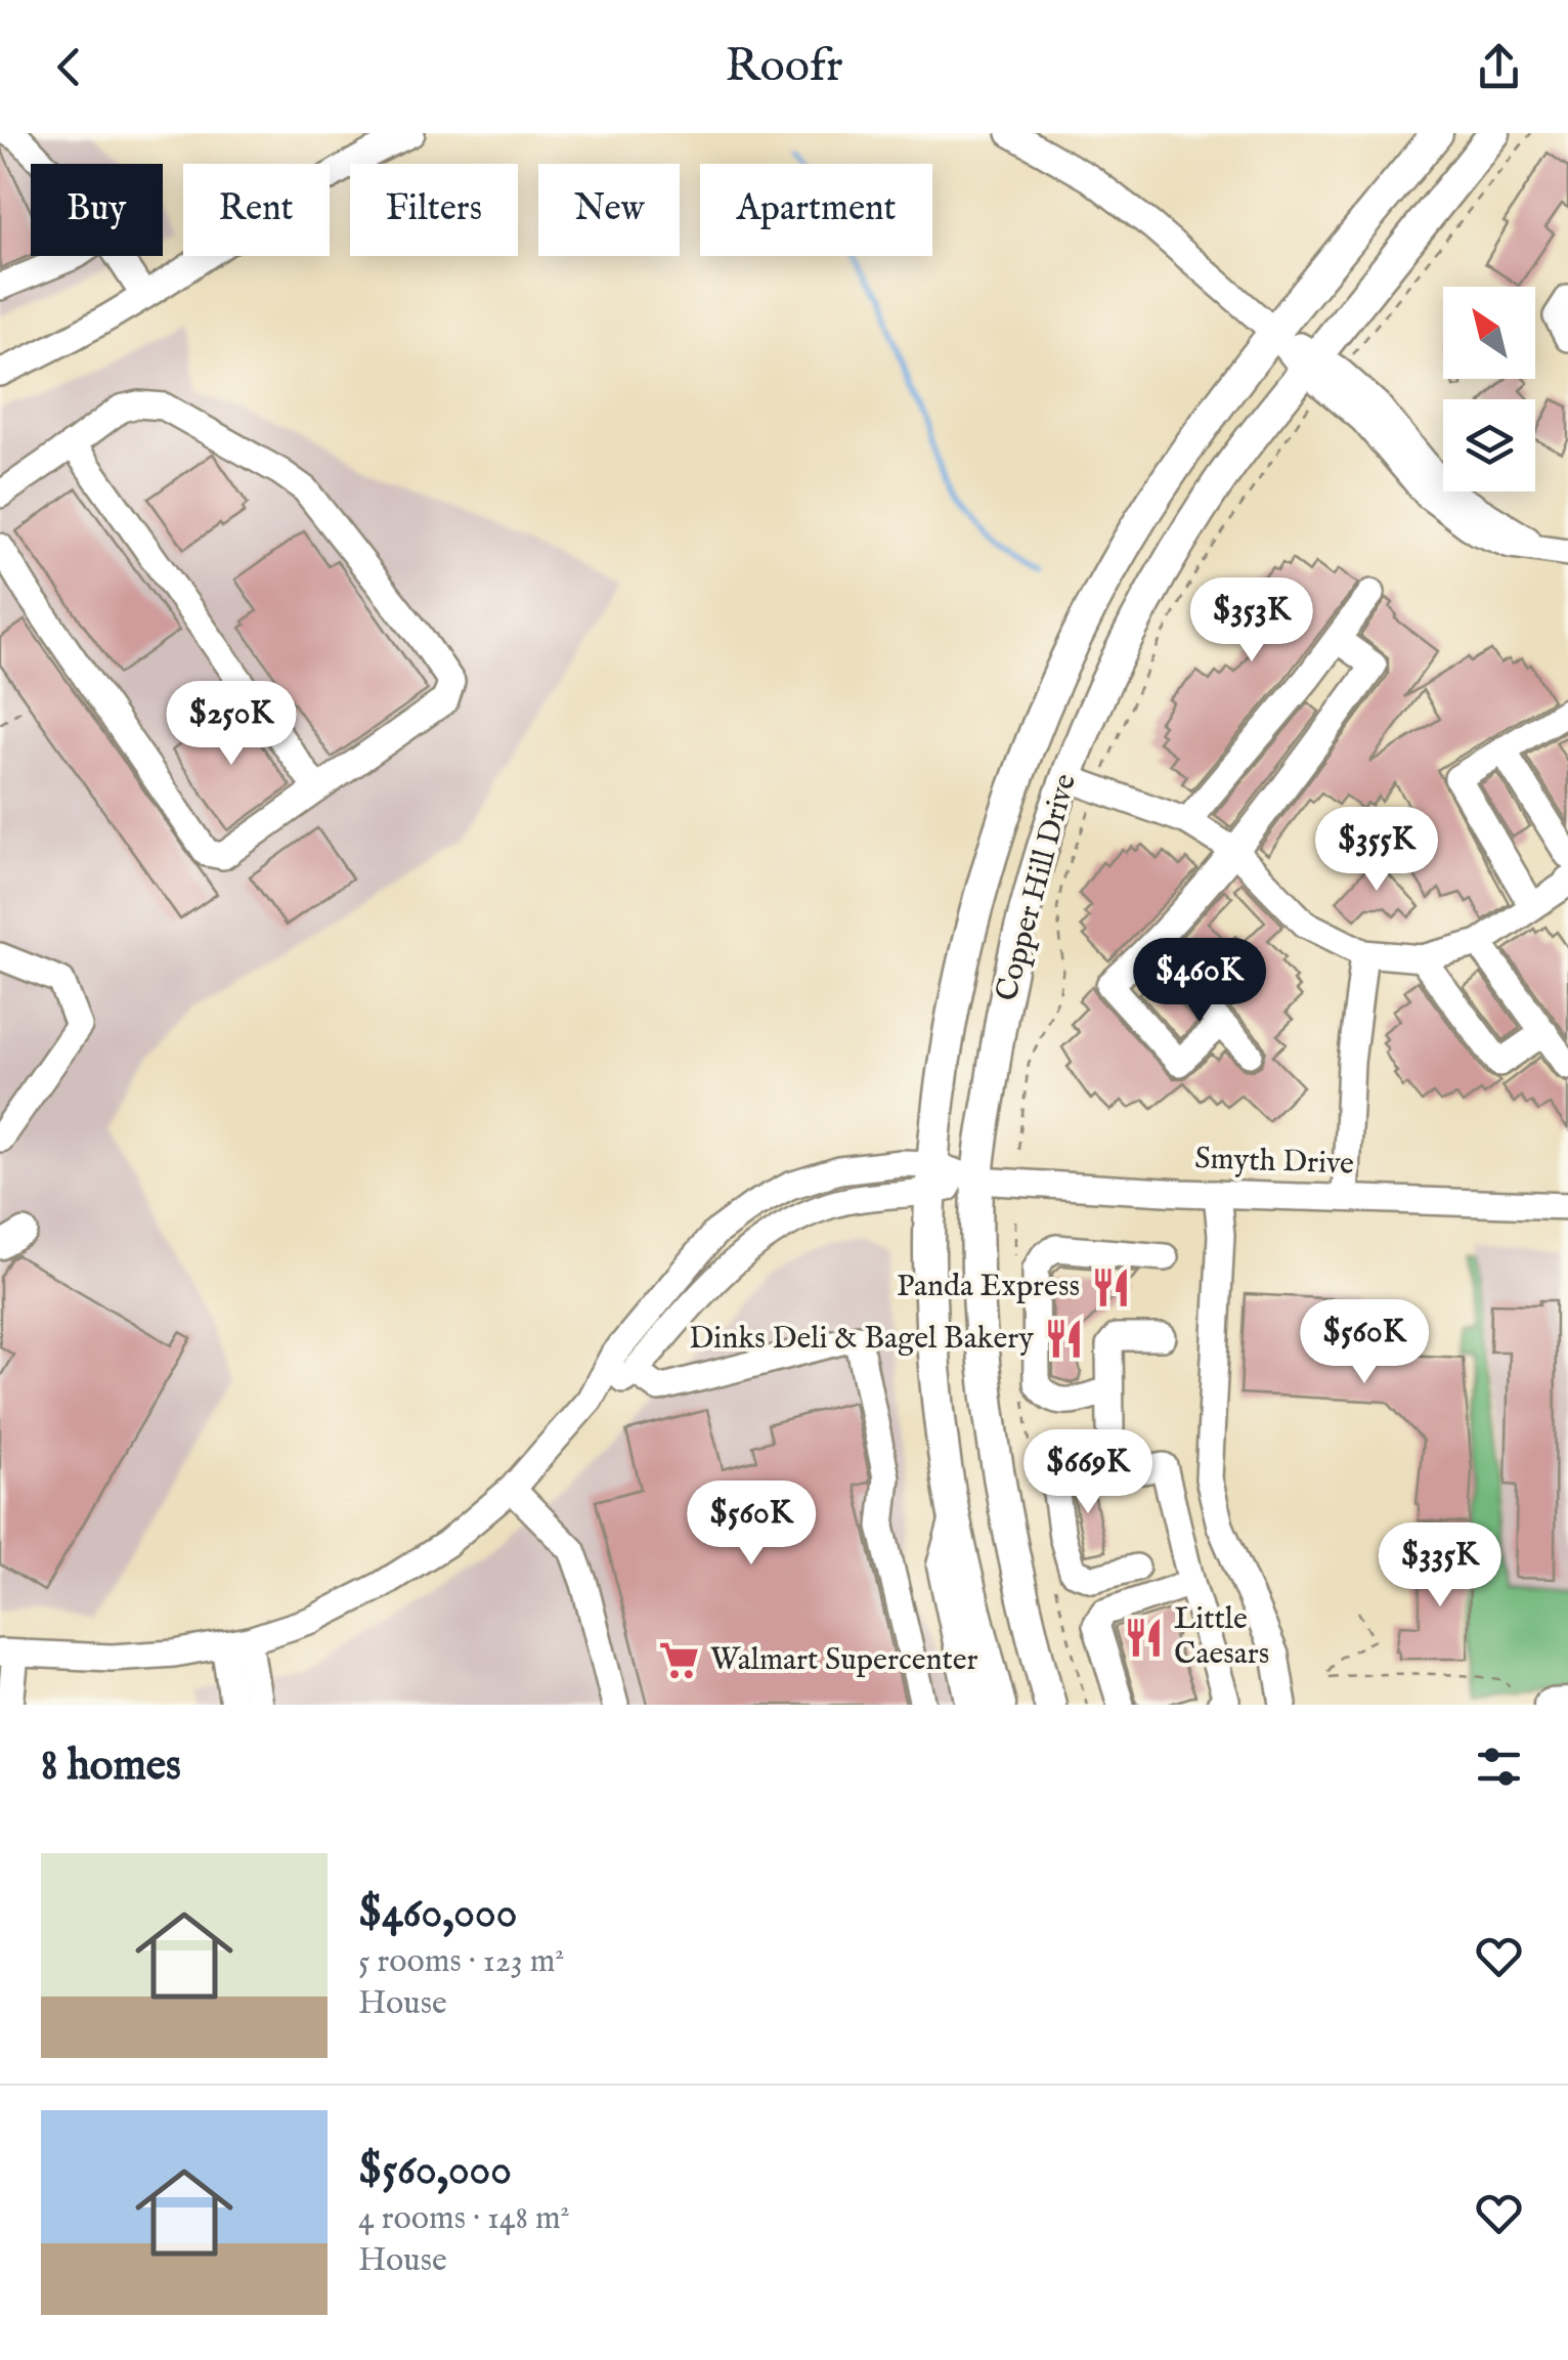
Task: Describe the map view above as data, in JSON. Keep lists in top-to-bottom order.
{
  "streets": {
    "main road": ["Copper Hill Drive"],
    "street": ["Smyth Drive"]
  },
  "crossings": [
    ["Copper Hill Drive", "Smyth Drive"]
  ],
  "places": {
    "restaurant": ["Panda Express", "Dinks Deli & Bagel Bakery", "Little Caesars"],
    "supermarket": ["Walmart Supercenter"]
  },
  "north": "top left",
  "page": {
    "header": "Roofr",
    "chip": [
      "Buy",
      "Rent",
      "Filters",
      "New",
      "Apartment"
    ],
    "price": [
      "$353K",
      "$250K",
      "$355K",
      "$460K",
      "$560K",
      "$669K",
      "$560K",
      "$335K"
    ],
    "heading": "8 homes",
    "list": [
      {
        "name": "$460,000",
        "note": "5 rooms · 123 m² · House"
      },
      {
        "name": "$560,000",
        "note": "4 rooms · 148 m² · House"
      }
    ]
  }
}
